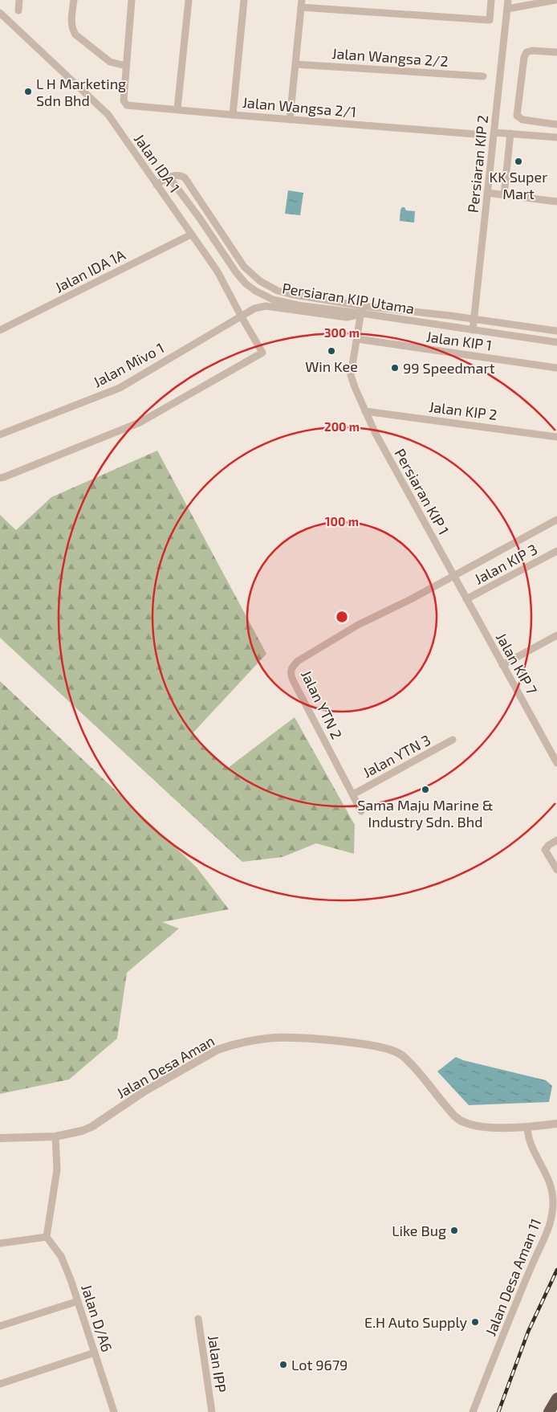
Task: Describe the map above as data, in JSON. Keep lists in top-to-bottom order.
{
  "streets": {
    "street": [
      "Jalan Wangsa 2/2",
      "Jalan Wangsa 2/1",
      "Jalan IDA 1",
      "Persiaran KIP 2",
      "Jalan IDA 1A",
      "Persiaran KIP Utama",
      "Jalan KIP 1",
      "Jalan Mivo 1",
      "Jalan KIP 2",
      "Persiaran KIP 1",
      "Jalan KIP 3",
      "Jalan KIP 7",
      "Jalan YTN 2",
      "Jalan YTN 3",
      "Jalan Desa Aman",
      "Jalan Desa Aman 11",
      "Jalan D/A6",
      "Jalan IPP"
    ]
  },
  "crossings": [
    ["Jalan IDA 1", "Jalan IDA 1A"],
    ["Jalan IDA 1", "Jalan Mivo 1"],
    ["Persiaran KIP 2", "Persiaran KIP Utama"],
    ["Persiaran KIP Utama", "Jalan Mivo 1"],
    ["Persiaran KIP Utama", "Persiaran KIP 1"],
    ["Jalan KIP 1", "Persiaran KIP 1"],
    ["Jalan Mivo 1", "Persiaran KIP 1"],
    ["Jalan KIP 2", "Persiaran KIP 1"],
    ["Persiaran KIP 1", "Jalan KIP 7"],
    ["Persiaran KIP 1", "Jalan YTN 2"],
    ["Jalan KIP 3", "Jalan KIP 7"],
    ["Jalan KIP 7", "Jalan YTN 2"],
    ["Jalan YTN 2", "Jalan YTN 3"],
    ["Jalan Desa Aman", "Jalan Desa Aman 11"]
  ],
  "places": [
    "L H Marketing Sdn Bhd",
    "KK Super Mart",
    "Win Kee",
    "99 Speedmart",
    "Sama Maju Marine & Industry Sdn. Bhd",
    "Like Bug",
    "E.H Auto Supply",
    "Lot 9679"
  ],
  "rings": ["300 m", "200 m", "100 m"]
}
